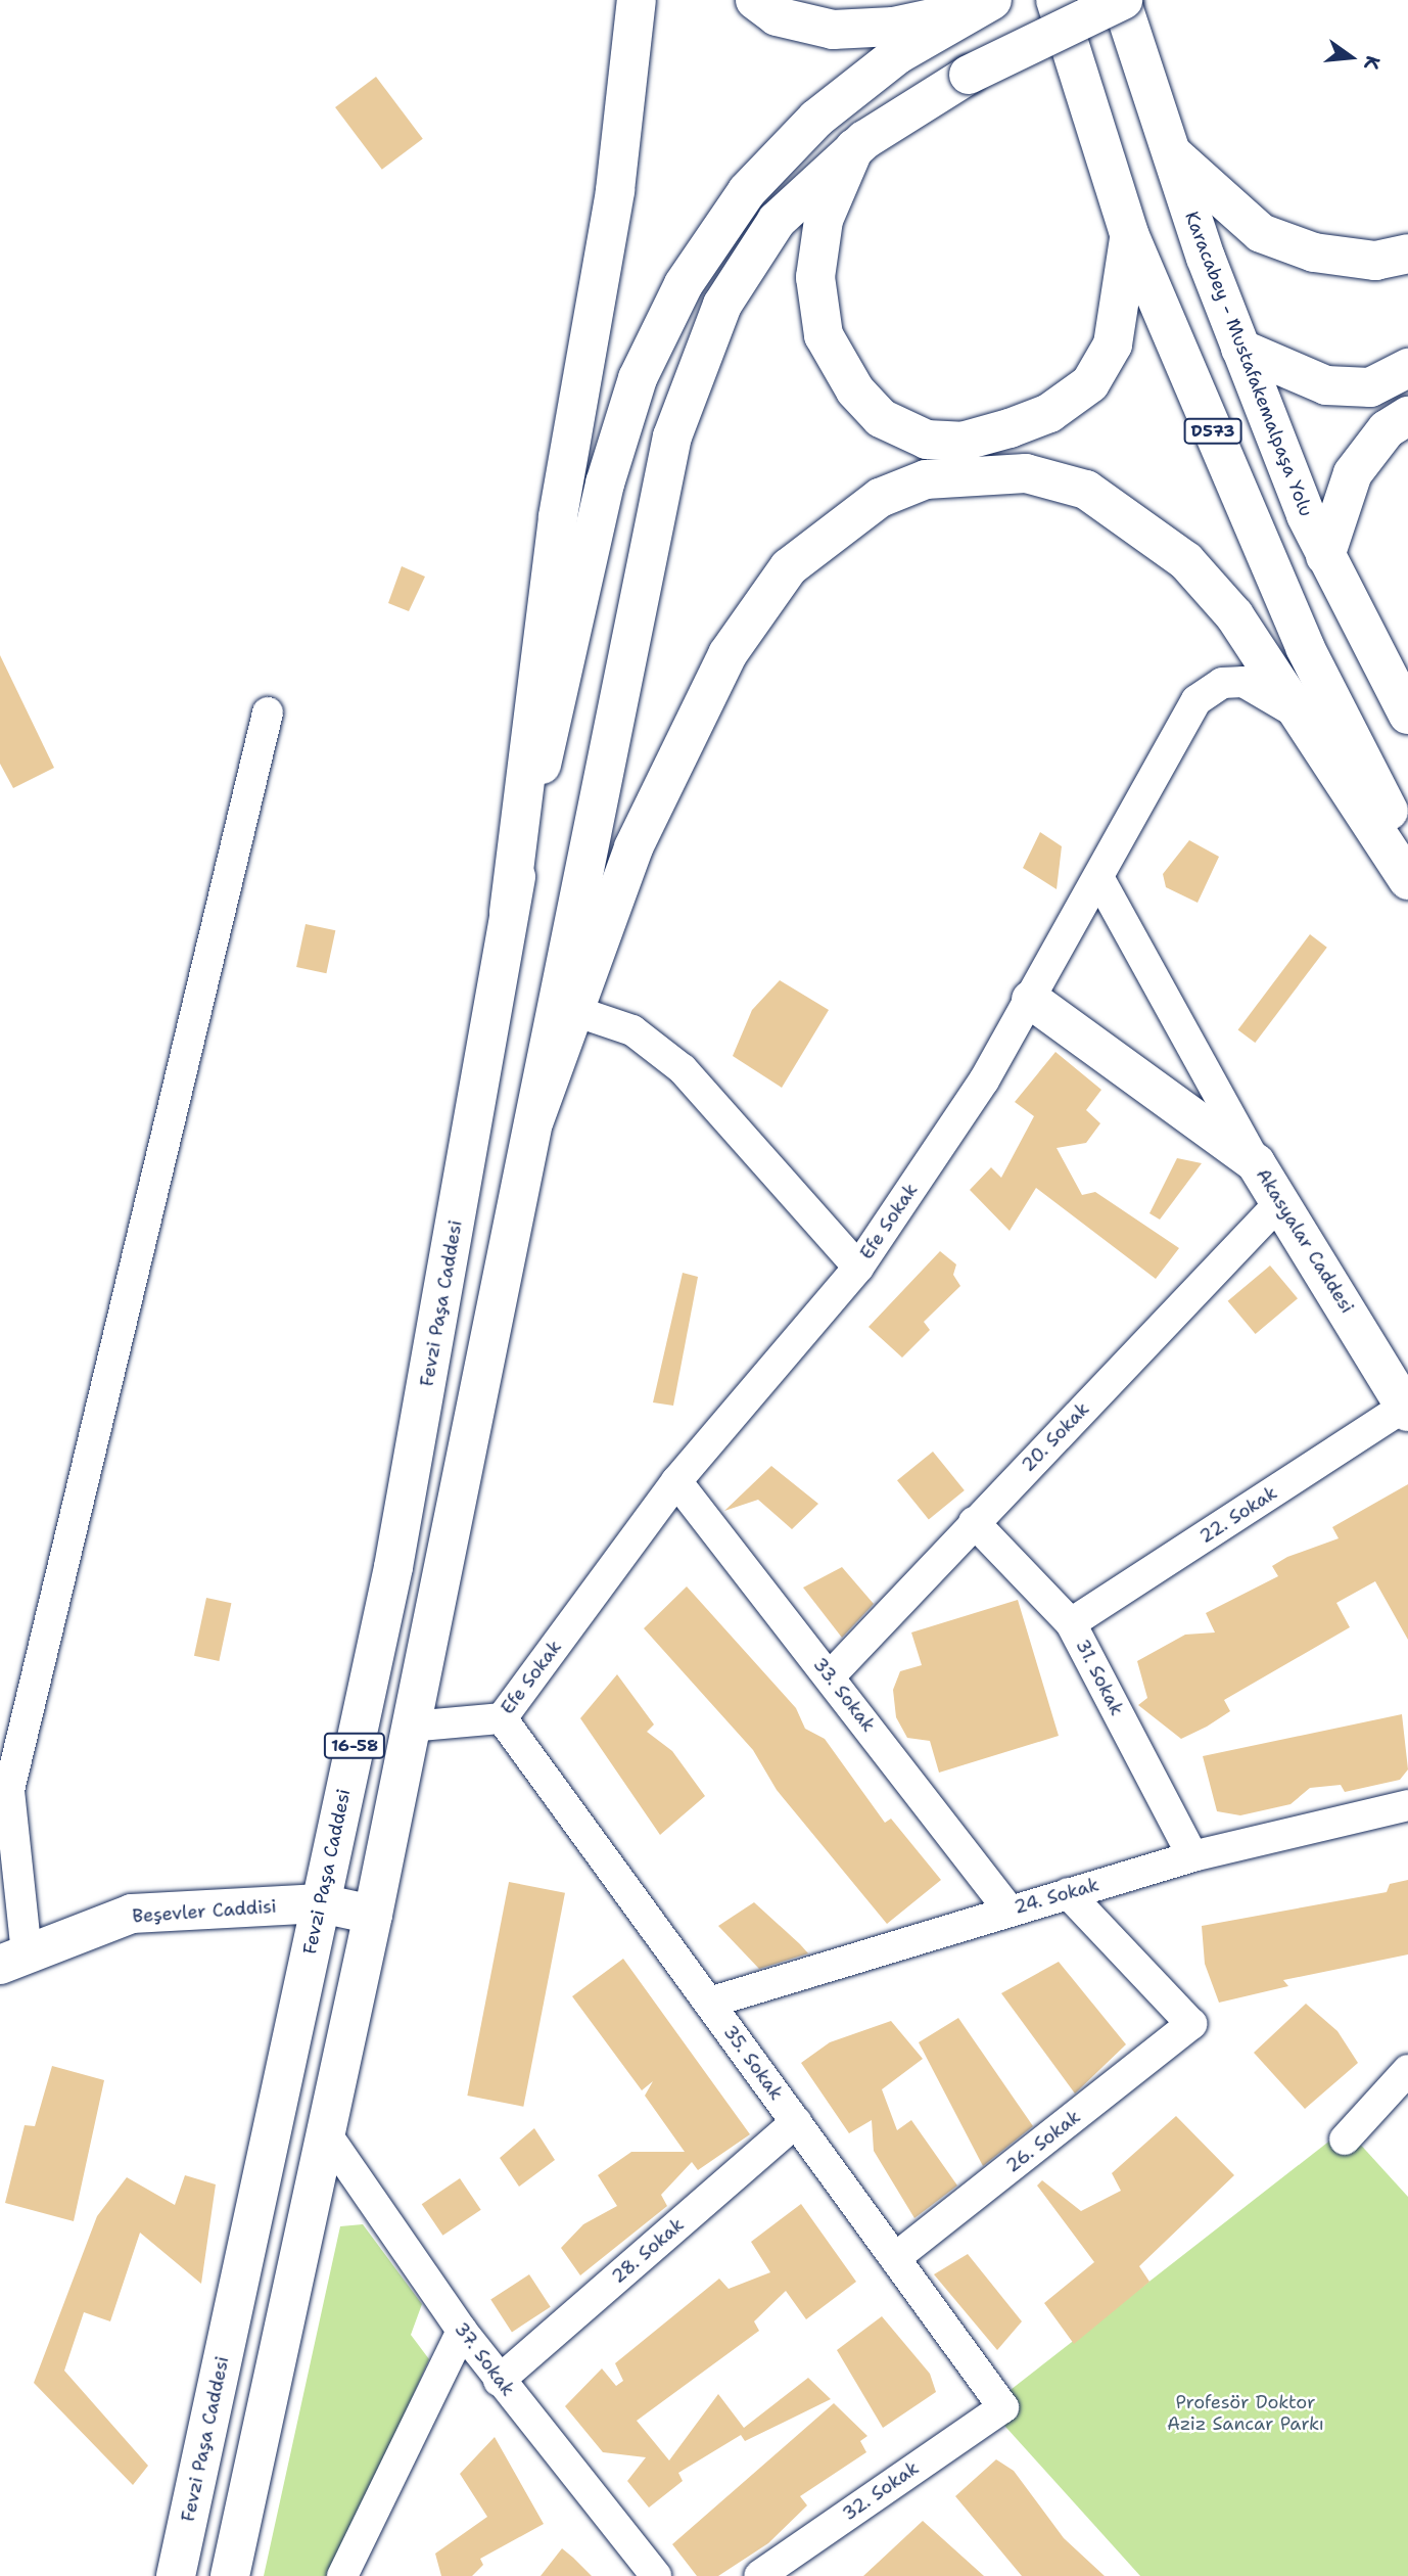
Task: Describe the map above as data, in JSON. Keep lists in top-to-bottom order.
{
  "streets": {
    "main road": [
      "Karacabey - Mustafakemalpaşa Yolu",
      "D573",
      "Akasyalar Caddesi",
      "Fevzi Paşa Caddesi",
      "16-58",
      "Beşevler Caddisi"
    ],
    "street": [
      "Efe Sokak",
      "20. Sokak",
      "22. Sokak",
      "31. Sokak",
      "33. Sokak",
      "24. Sokak",
      "35. Sokak",
      "26. Sokak",
      "28. Sokak",
      "37. Sokak",
      "32. Sokak"
    ]
  },
  "crossings": [
    ["Efe Sokak", "Akasyalar Caddesi"],
    ["Efe Sokak", "33. Sokak"],
    ["Efe Sokak", "16-58"],
    ["Efe Sokak", "35. Sokak"],
    ["Akasyalar Caddesi", "20. Sokak"],
    ["Akasyalar Caddesi", "22. Sokak"],
    ["Fevzi Paşa Caddesi", "Beşevler Caddisi"],
    ["20. Sokak", "31. Sokak"],
    ["20. Sokak", "33. Sokak"],
    ["22. Sokak", "31. Sokak"],
    ["31. Sokak", "24. Sokak"],
    ["33. Sokak", "24. Sokak"],
    ["16-58", "Beşevler Caddisi"],
    ["16-58", "37. Sokak"],
    ["24. Sokak", "35. Sokak"],
    ["24. Sokak", "26. Sokak"],
    ["35. Sokak", "26. Sokak"],
    ["35. Sokak", "28. Sokak"],
    ["35. Sokak", "32. Sokak"],
    ["28. Sokak", "37. Sokak"]
  ],
  "parks": ["Profesör Doktor Aziz Sancar Parkı"],
  "north": "right"
}
